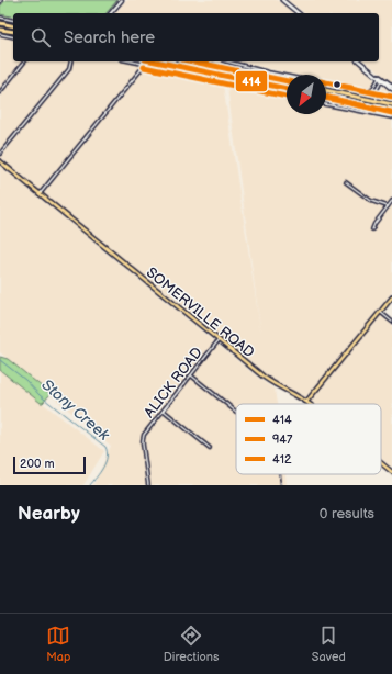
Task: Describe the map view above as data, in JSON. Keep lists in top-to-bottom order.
{
  "streets": {
    "main road": ["SOMERVILLE ROAD"],
    "street": ["ALICK ROAD"]
  },
  "crossings": [
    ["SOMERVILLE ROAD", "ALICK ROAD"]
  ],
  "water": ["Stony Creek"],
  "lines": ["transit line 414", "transit line 412", "transit line 947"],
  "legend": ["414", "947", "412"],
  "scale_bar": "200 m",
  "north": "bottom left",
  "page": {
    "search": "Search here",
    "scale": "200 m",
    "heading": ["Nearby", "0 results"],
    "nav": ["Map", "Directions", "Saved"]
  }
}
